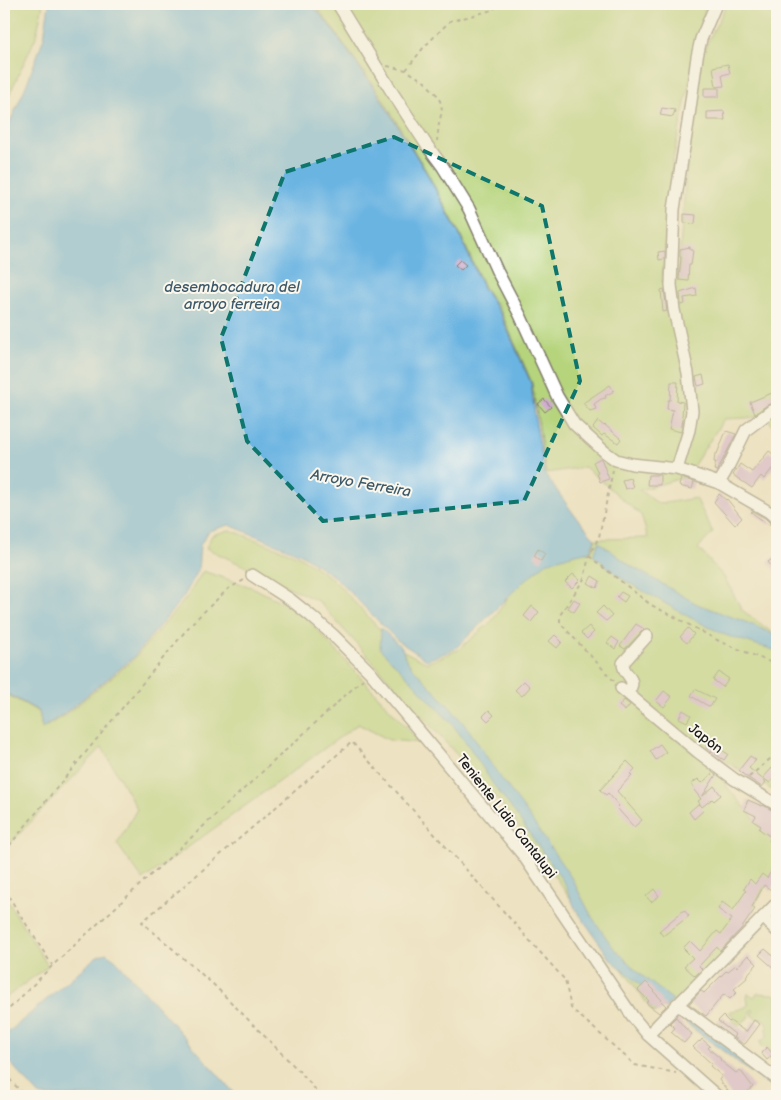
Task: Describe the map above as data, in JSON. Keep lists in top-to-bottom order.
{
  "streets": {
    "street": ["Japón", "Teniente Lidio Cantalupi"]
  },
  "water": ["desembocadura del arroyo ferreira", "Arroyo Ferreira"]
}
